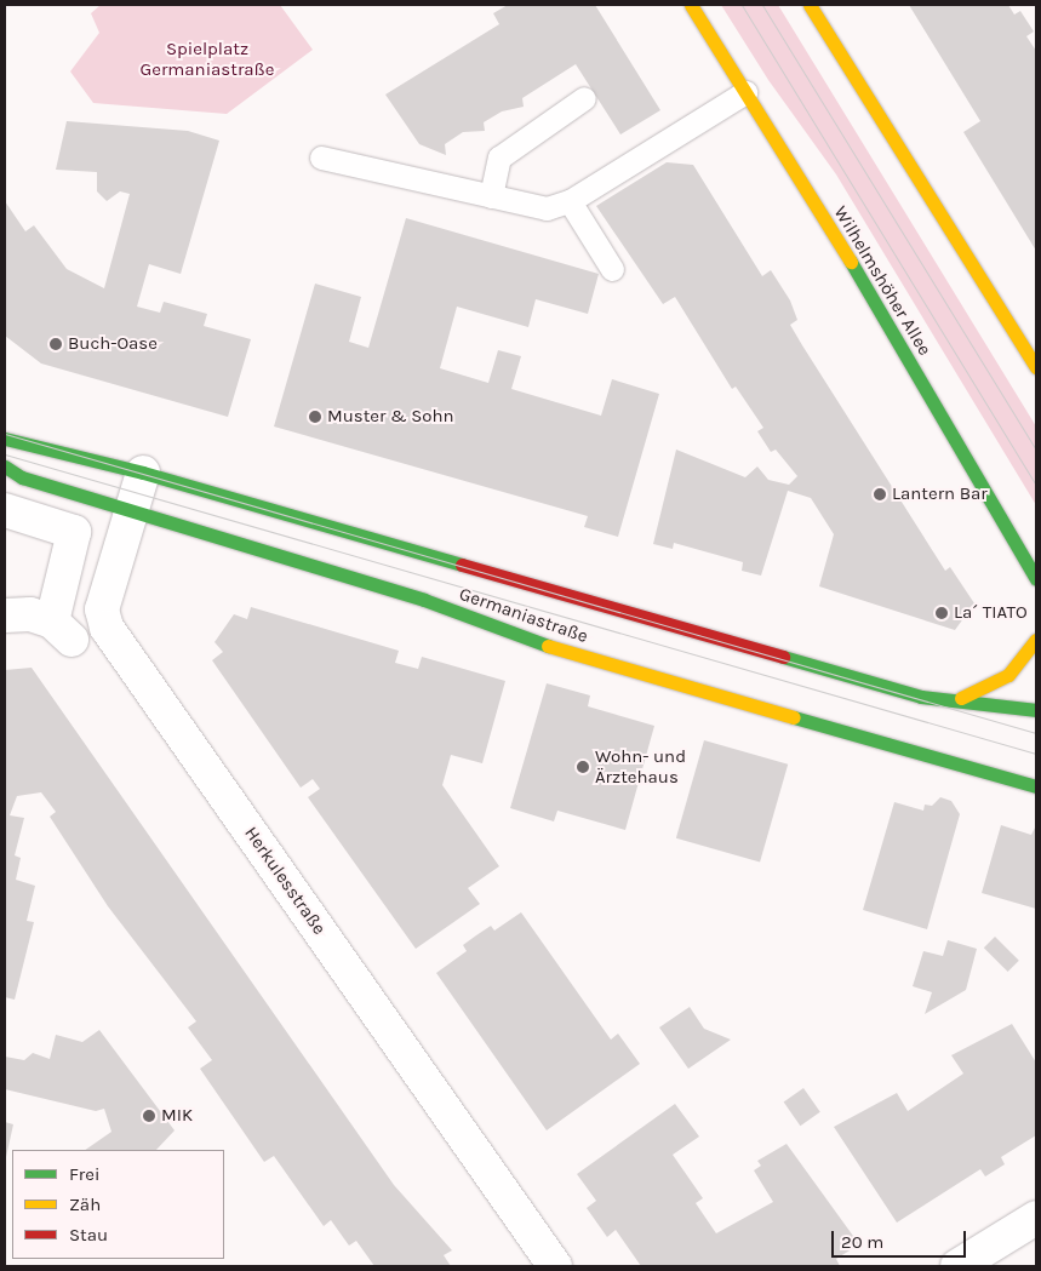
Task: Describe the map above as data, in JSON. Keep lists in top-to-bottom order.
{
  "streets": {
    "street": ["Wilhelmshöher Allee", "Germaniastraße", "Herkulesstraße"]
  },
  "crossings": [
    ["Germaniastraße", "Herkulesstraße"]
  ],
  "parks": ["Spielplatz Germaniastraße"],
  "places": [
    "Buch-Oase",
    "Muster & Sohn",
    "Lantern Bar",
    "La´ TIATO",
    "Wohn- und Ärztehaus",
    "MIK"
  ],
  "legend": ["Frei", "Zäh", "Stau"],
  "scale_bar": "20 m"
}
